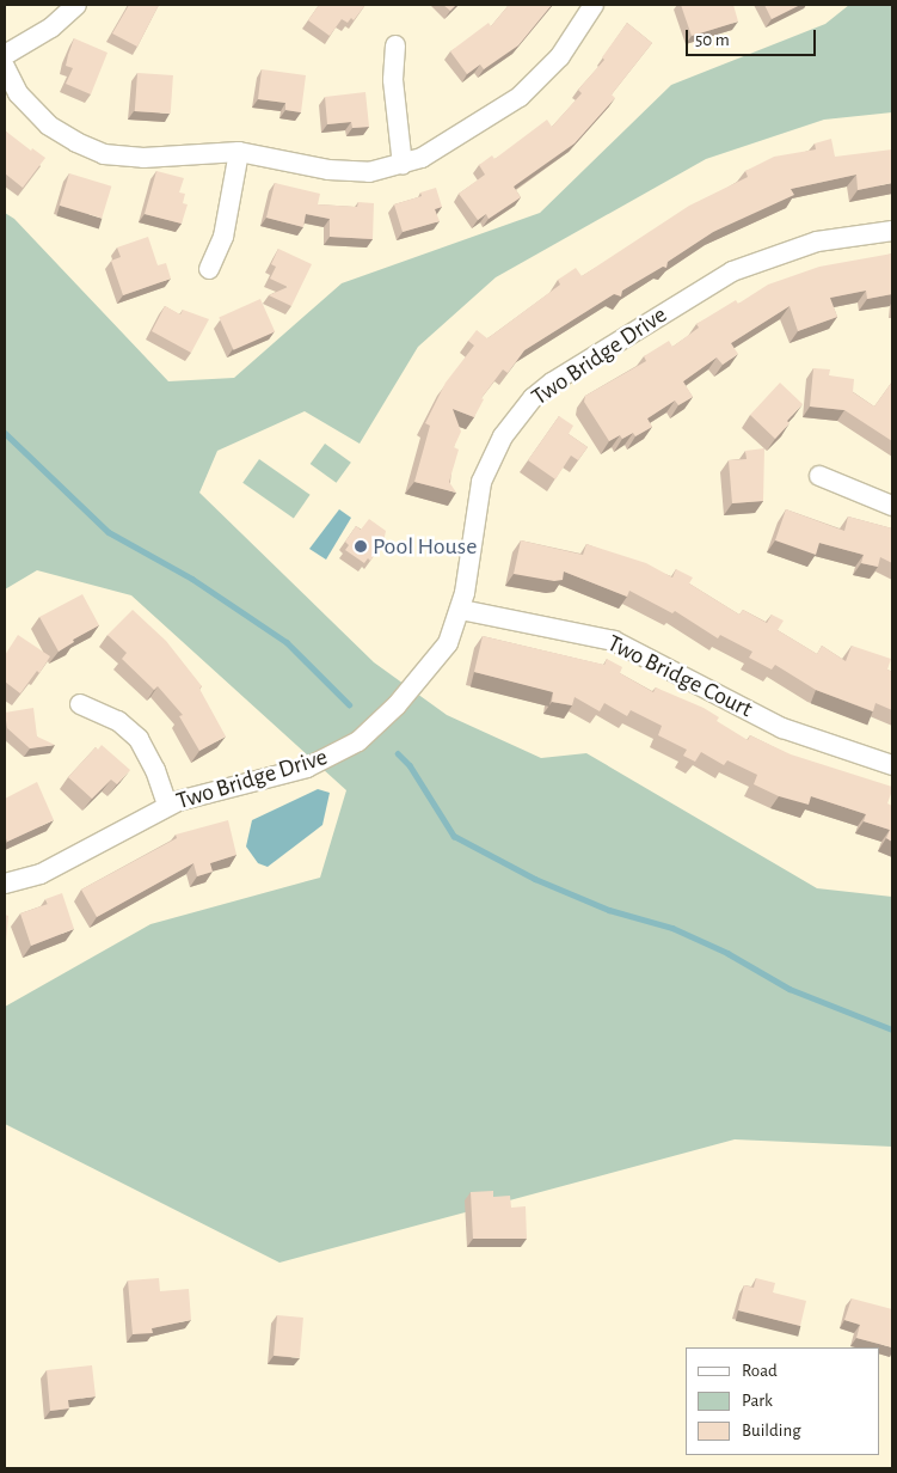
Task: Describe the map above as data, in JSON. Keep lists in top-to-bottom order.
{
  "streets": {
    "street": ["Two Bridge Drive", "Two Bridge Court"]
  },
  "crossings": [
    ["Two Bridge Drive", "Two Bridge Court"]
  ],
  "places": ["Pool House"],
  "legend": ["Road", "Park", "Building"],
  "scale_bar": "50 m"
}
